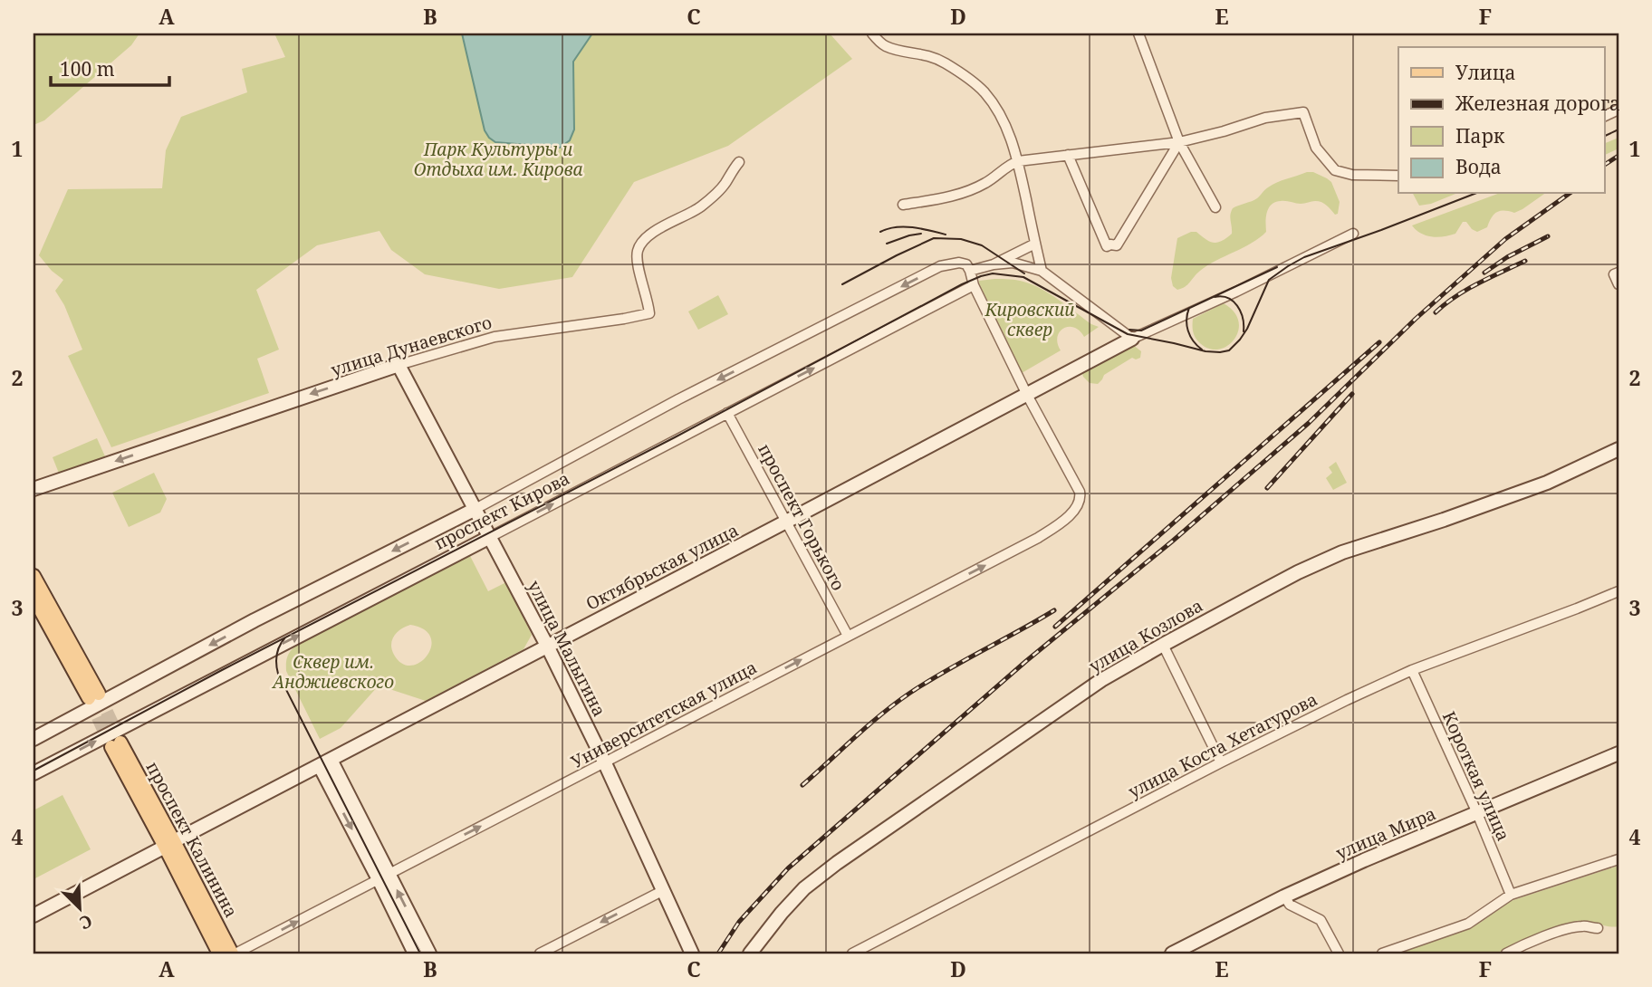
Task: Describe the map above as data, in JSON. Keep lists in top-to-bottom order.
{
  "streets": {
    "main road": ["проспект Калинина"],
    "street": [
      "улица Дунаевского",
      "проспект Кирова",
      "проспект Горького",
      "Октябрьская улица",
      "улица Козлова",
      "улица Малыгина",
      "Университетская улица",
      "улица Коста Хетагурова",
      "Короткая улица",
      "улица Мира"
    ]
  },
  "crossings": [
    ["улица Дунаевского", "улица Малыгина"],
    ["проспект Кирова", "проспект Горького"],
    ["проспект Кирова", "улица Малыгина"],
    ["проспект Горького", "Октябрьская улица"],
    ["проспект Горького", "Университетская улица"],
    ["Октябрьская улица", "улица Малыгина"],
    ["Октябрьская улица", "Университетская улица"],
    ["Октябрьская улица", "проспект Калинина"],
    ["улица Малыгина", "Университетская улица"],
    ["Университетская улица", "проспект Калинина"],
    ["улица Коста Хетагурова", "Короткая улица"],
    ["Короткая улица", "улица Мира"]
  ],
  "one_way": ["улица Дунаевского", "Университетская улица"],
  "parks": ["Парк Культуры и Отдыха им. Кирова", "Кировский сквер", "Сквер им. Анджиевского"],
  "legend": [
    "Улица",
    "Железная дорога",
    "Парк",
    "Вода"
  ],
  "scale_bar": "100 m",
  "north": "bottom right",
  "grid": {
    "columns": [
      "A",
      "B",
      "C",
      "D",
      "E",
      "F"
    ],
    "rows": [
      "1",
      "2",
      "3",
      "4"
    ]
  }
}
